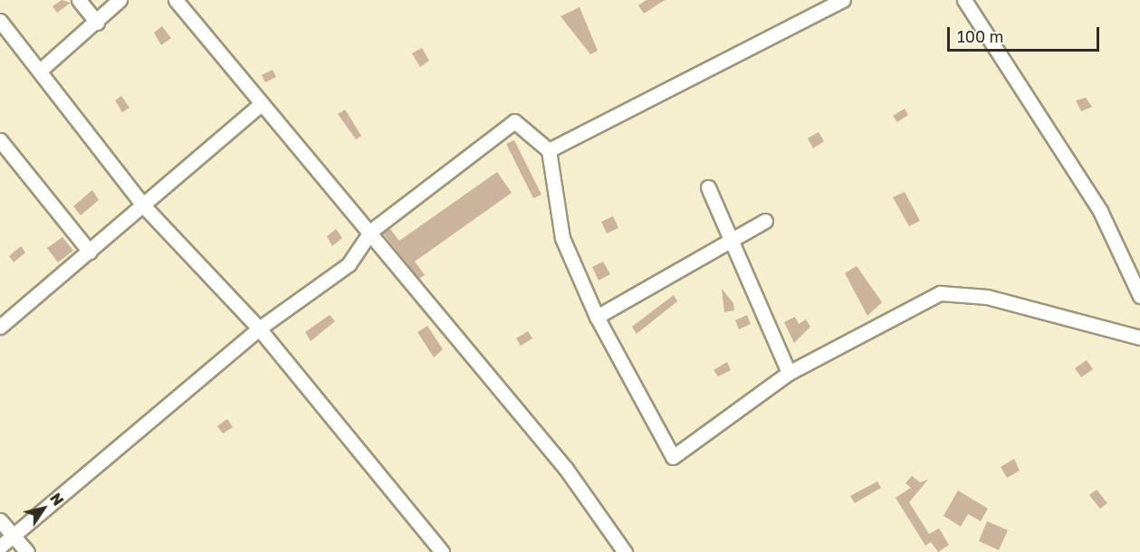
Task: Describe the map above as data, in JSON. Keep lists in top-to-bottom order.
{
  "scale_bar": "100 m",
  "north": "top right"
}
